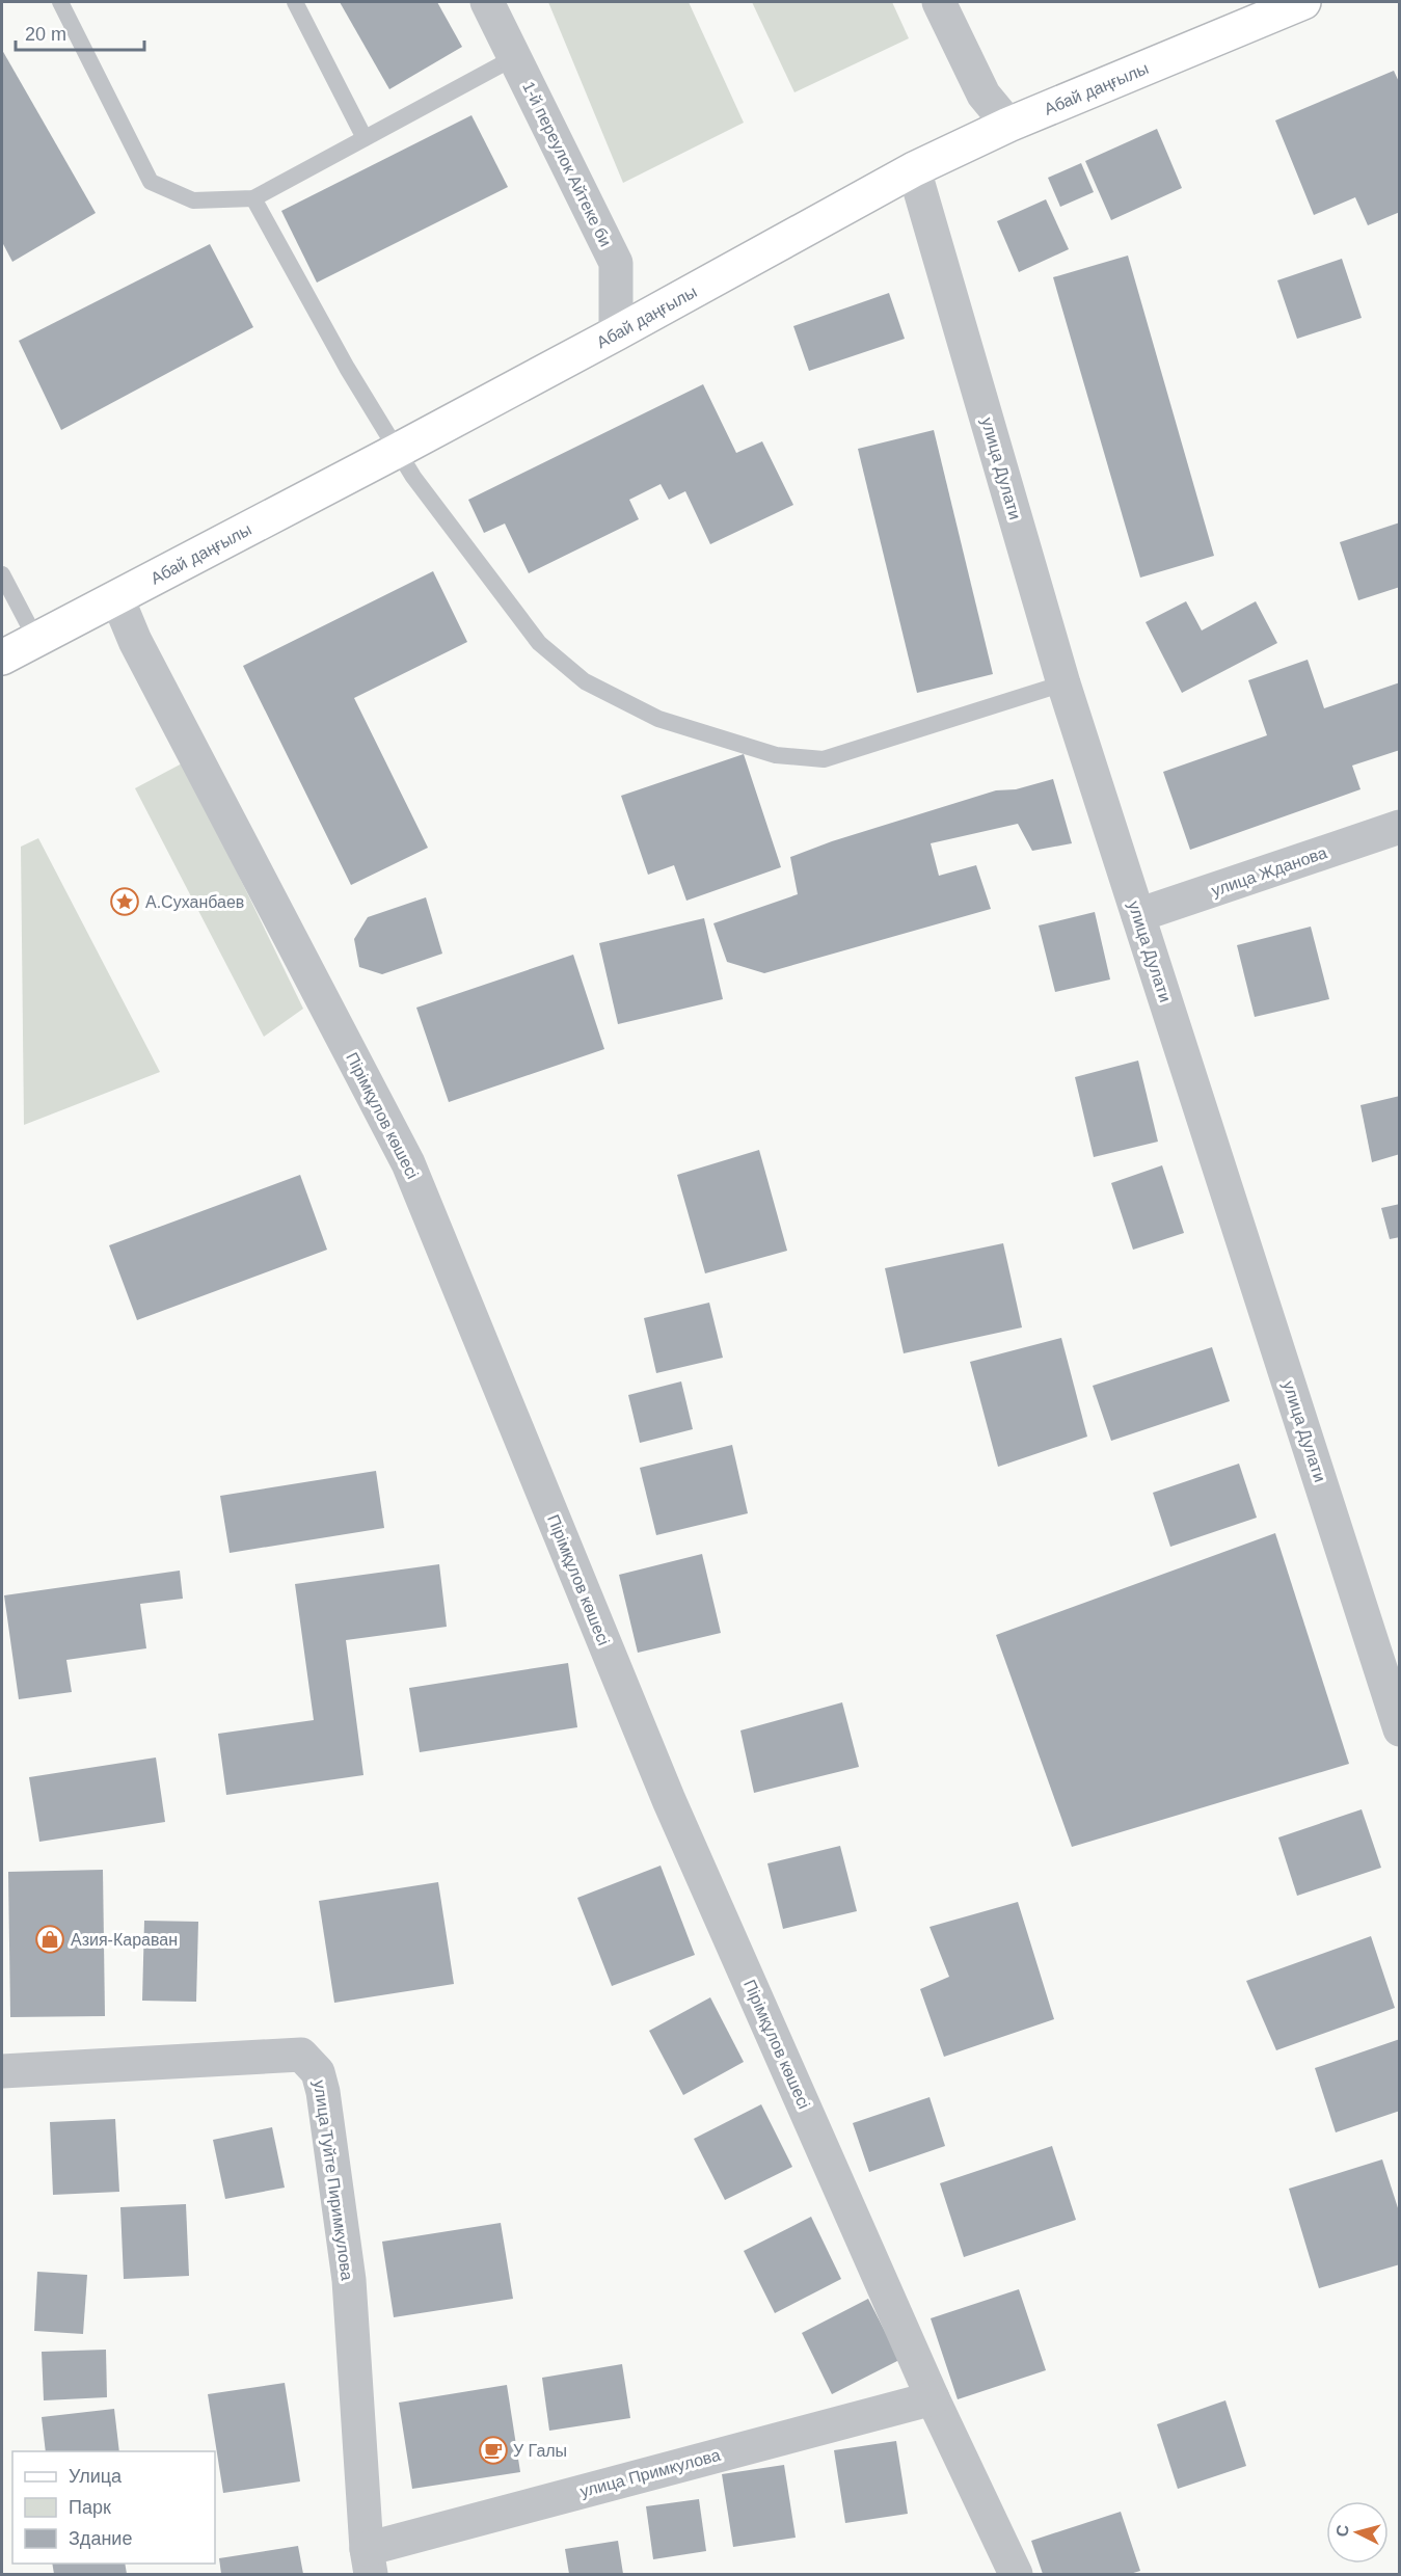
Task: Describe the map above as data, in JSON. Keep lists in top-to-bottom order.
{
  "streets": {
    "main road": ["Абай даңғылы"],
    "street": [
      "1-й переулок Айтеке би",
      "улица Дулати",
      "улица Жданова",
      "Пірімқұлов көшесі",
      "улица Туйте Пиримкулова",
      "улица Примкулова"
    ]
  },
  "crossings": [
    ["Абай даңғылы", "1-й переулок Айтеке би"],
    ["Абай даңғылы", "улица Дулати"],
    ["Абай даңғылы", "Пірімқұлов көшесі"],
    ["улица Дулати", "улица Жданова"],
    ["Пірімқұлов көшесі", "улица Примкулова"],
    ["улица Туйте Пиримкулова", "улица Примкулова"]
  ],
  "places": {
    "place": ["А.Суханбаев"],
    "shop": ["Азия-Караван"],
    "cafe": ["У Галы"]
  },
  "legend": ["Улица", "Парк", "Здание"],
  "scale_bar": "20 m",
  "north": "left"
}
